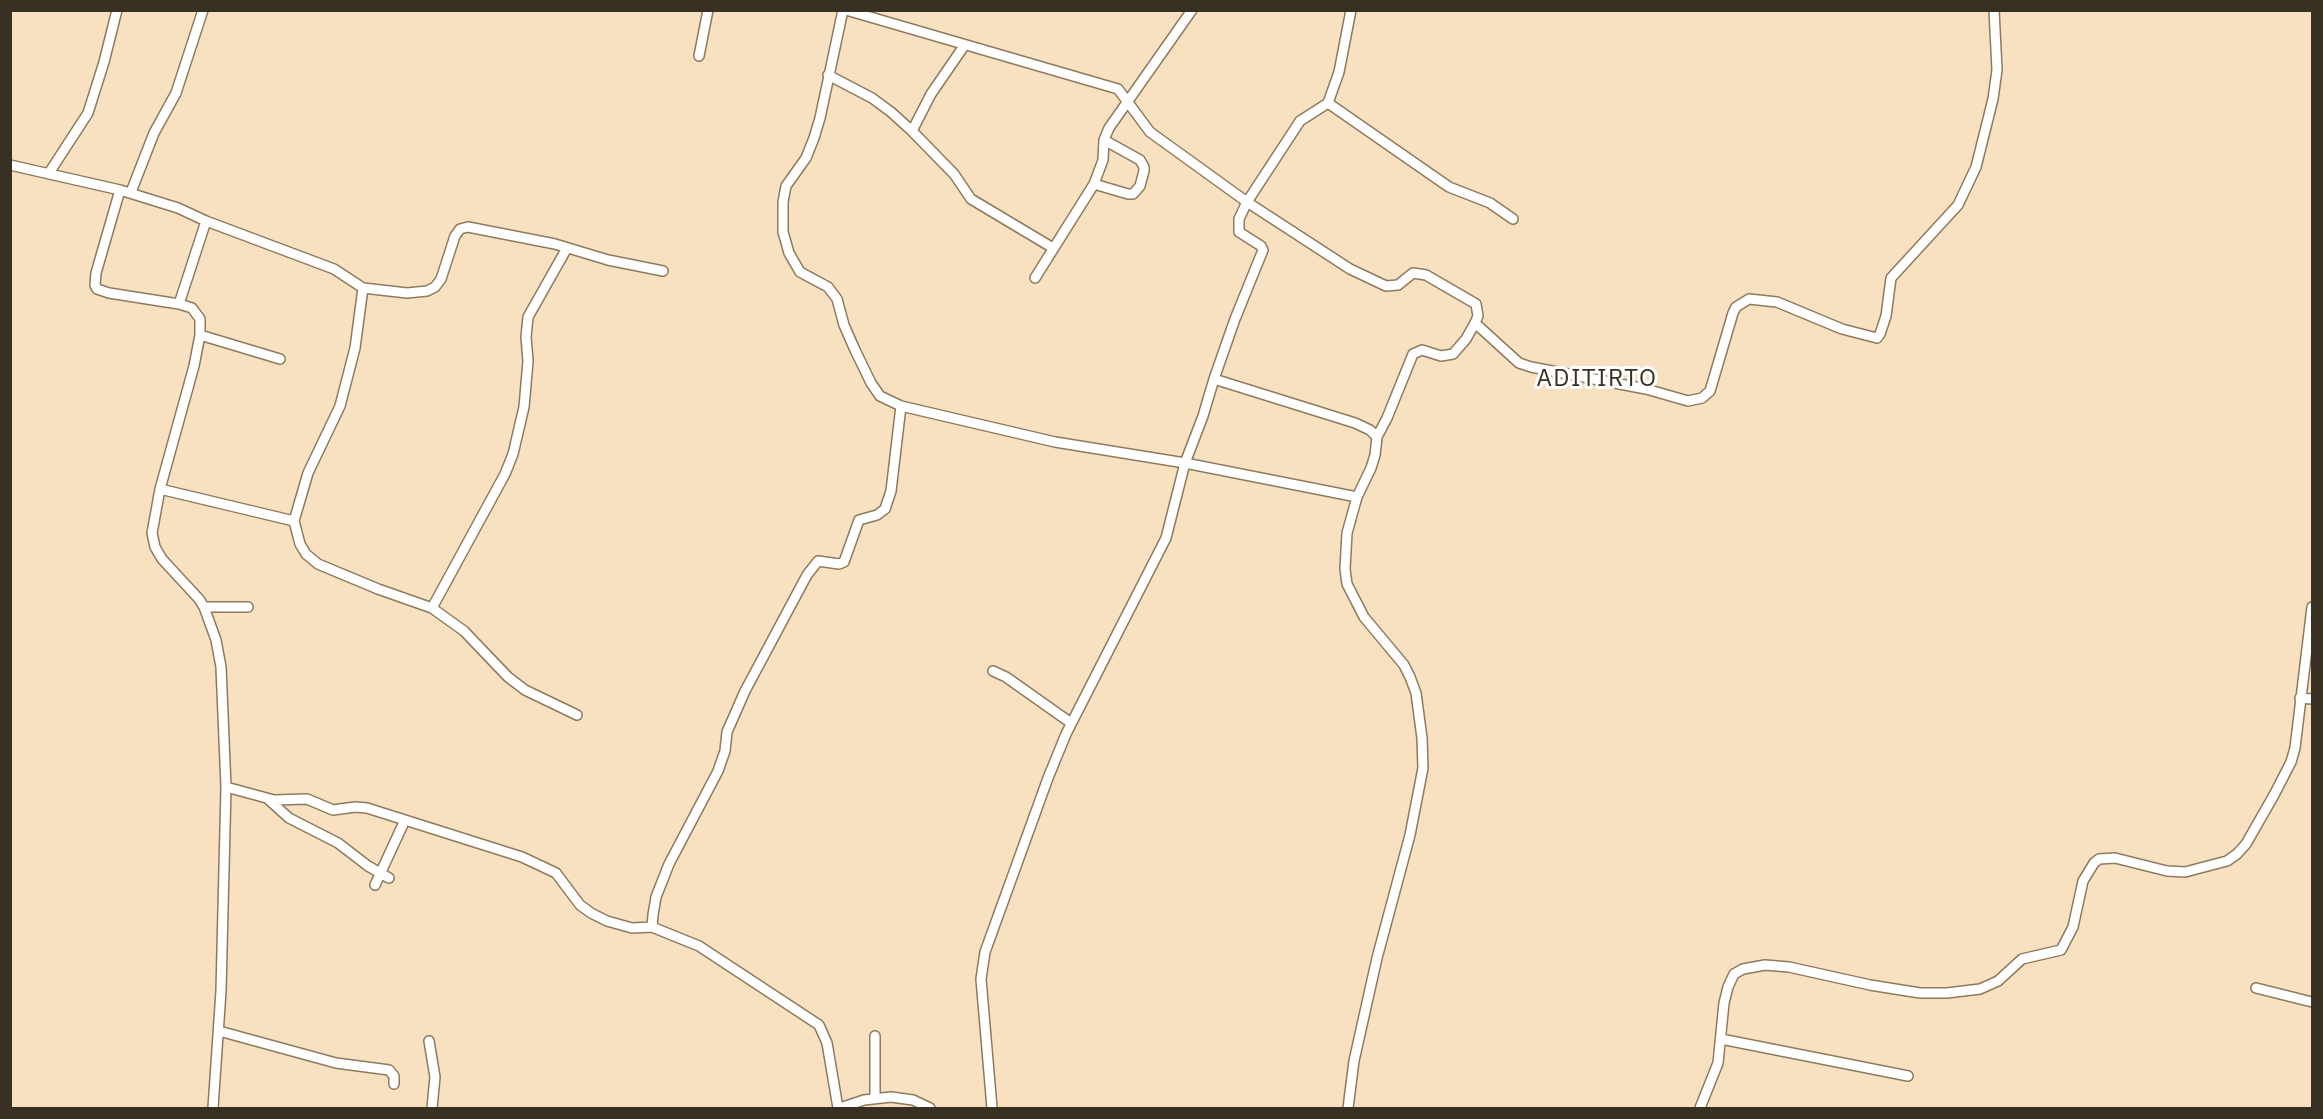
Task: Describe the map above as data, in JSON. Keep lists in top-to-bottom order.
{
  "districts": ["ADITIRTO"]
}
